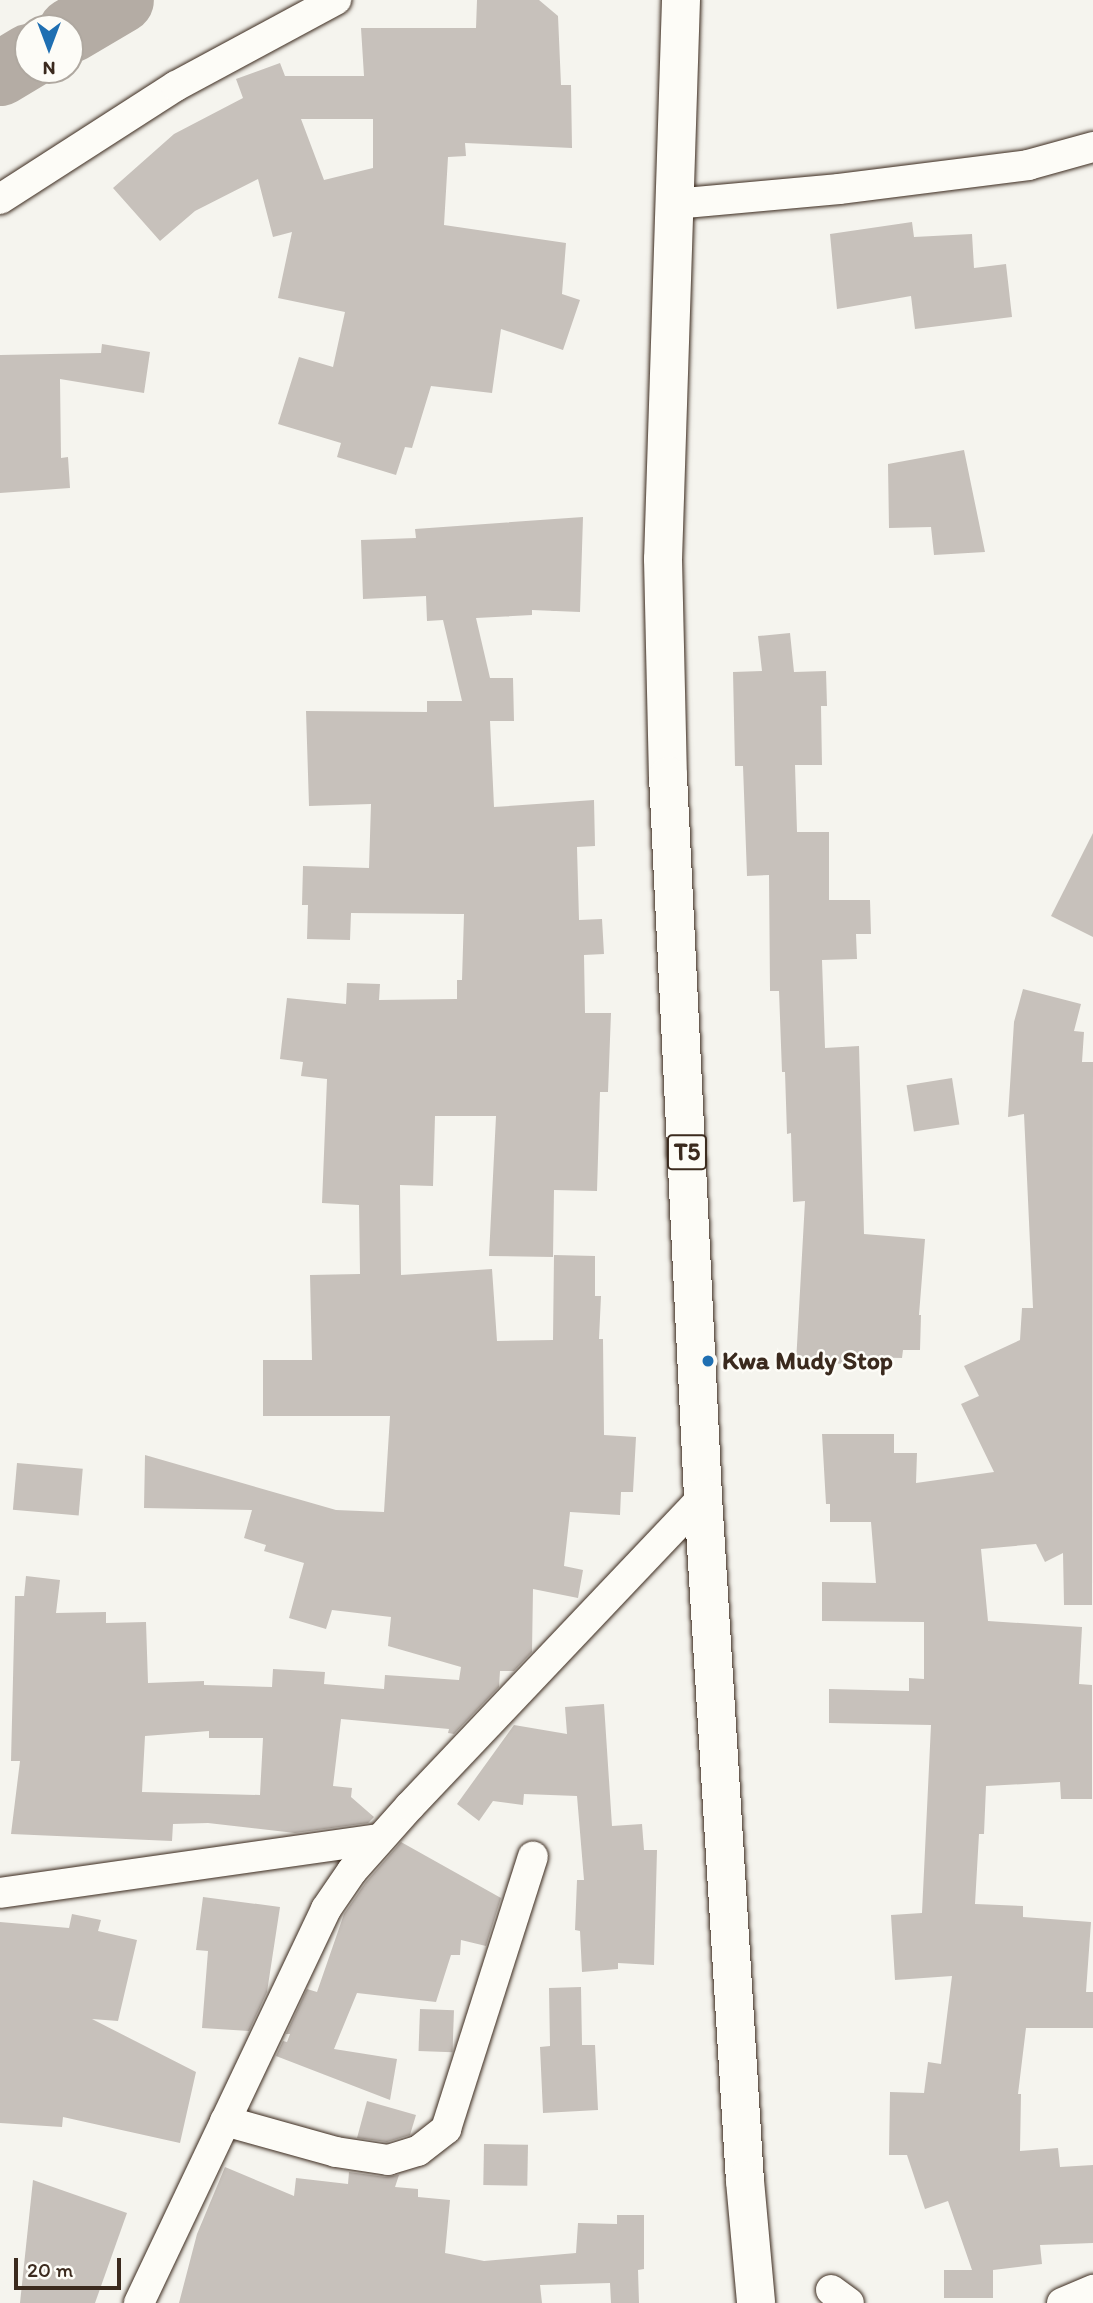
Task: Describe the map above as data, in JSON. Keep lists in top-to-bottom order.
{
  "streets": {
    "highway": ["T5"]
  },
  "places": ["Kwa Mudy Stop"],
  "scale_bar": "20 m",
  "north": "bottom"
}
